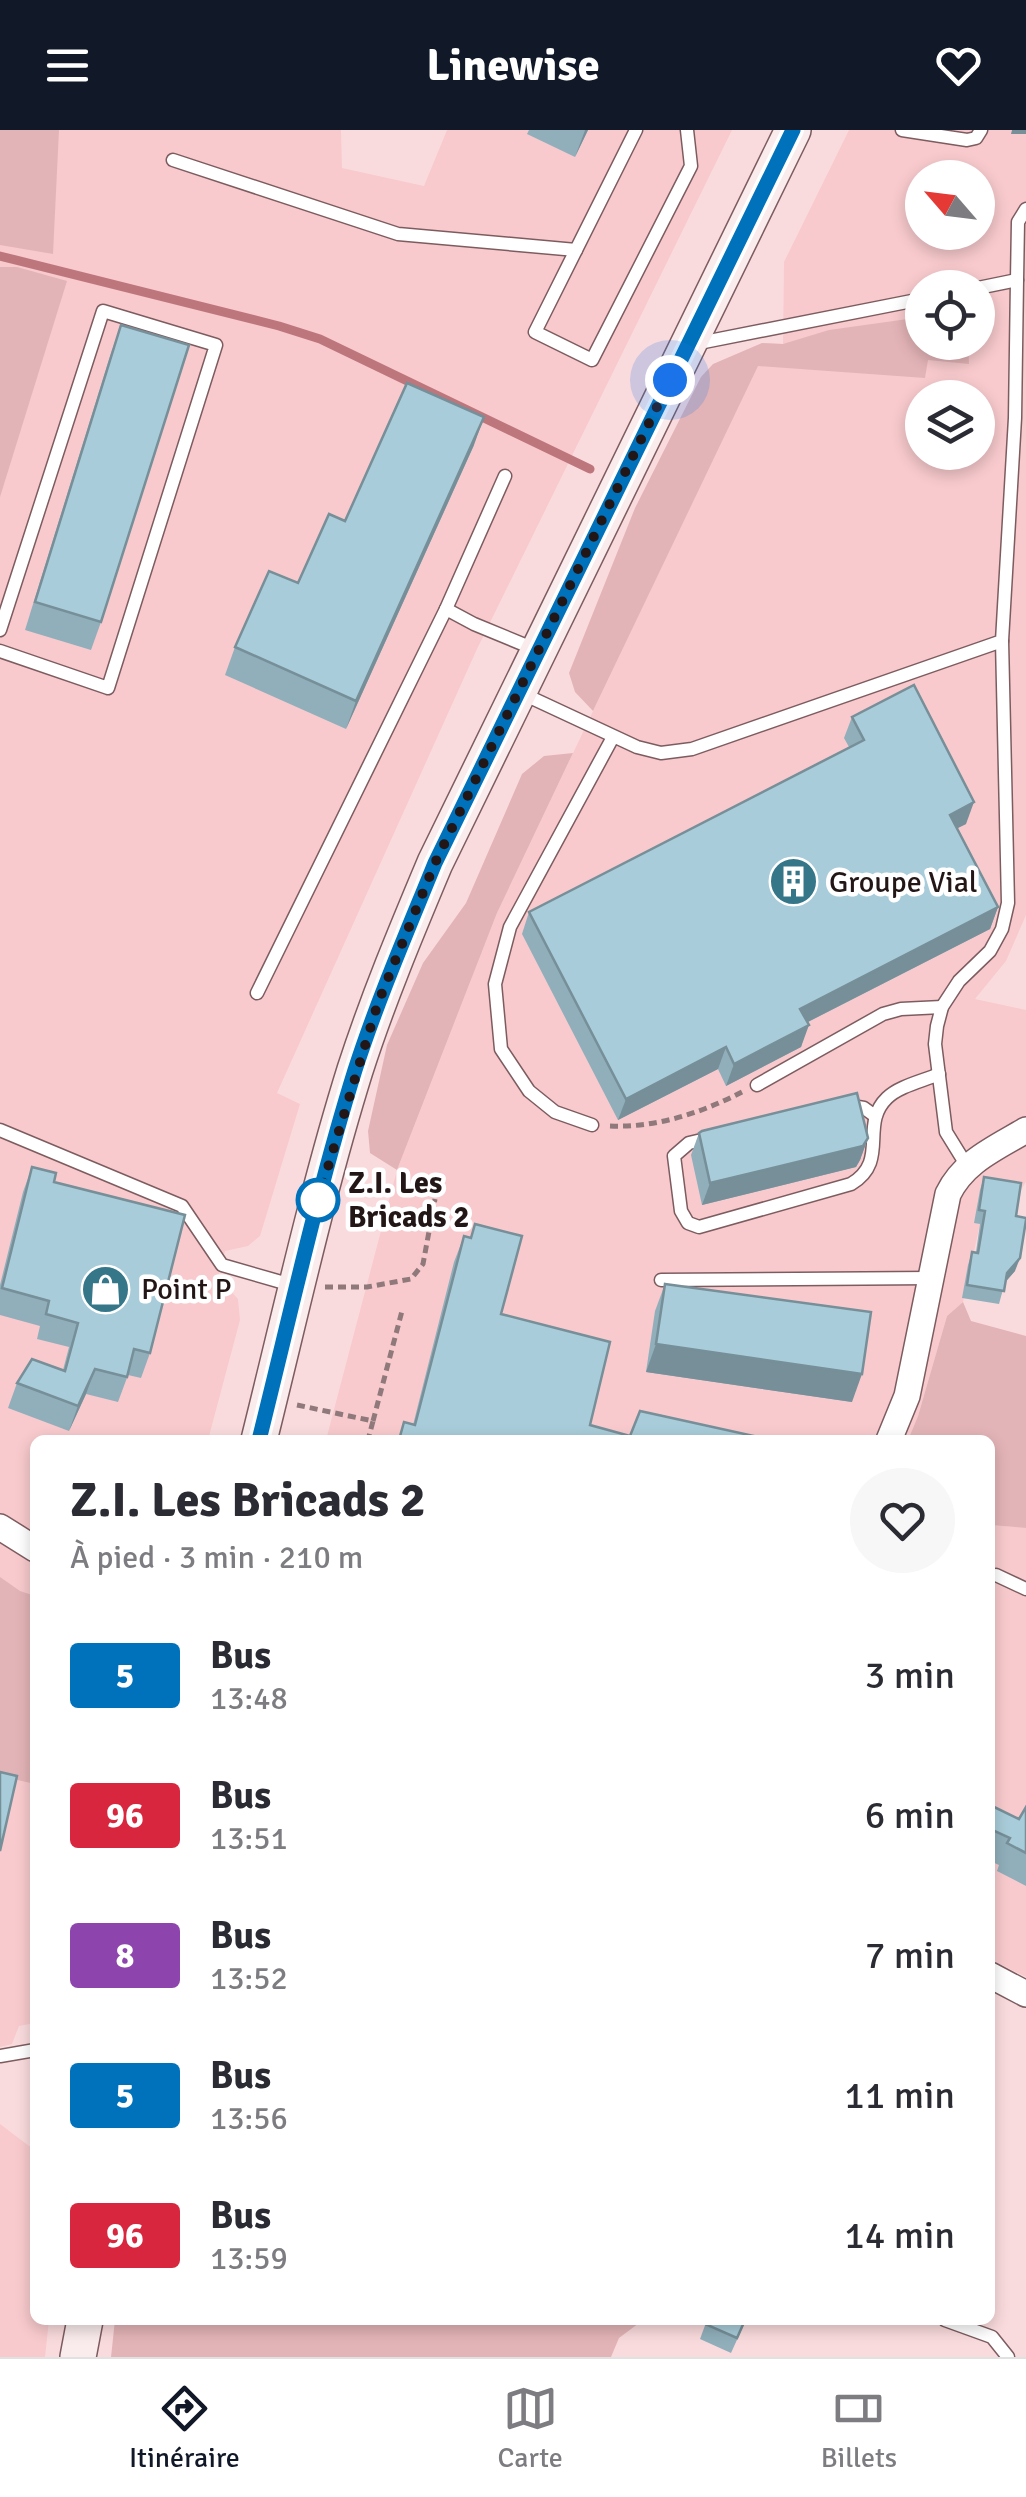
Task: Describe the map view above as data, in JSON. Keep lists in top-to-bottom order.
{
  "places": {
    "building": ["Groupe Vial"],
    "other": ["Z.I. Les Bricads 2"],
    "shop": ["Point P"]
  },
  "lines": ["bus line 5"],
  "north": "top left",
  "page": {
    "header": "Linewise",
    "heading": ["Z.I. Les Bricads 2", "À pied · 3 min · 210 m"],
    "list": [
      {
        "mark": "5",
        "name": "Bus",
        "note": "13:48",
        "value": "3 min"
      },
      {
        "mark": "96",
        "name": "Bus",
        "note": "13:51",
        "value": "6 min"
      },
      {
        "mark": "8",
        "name": "Bus",
        "note": "13:52",
        "value": "7 min"
      },
      {
        "mark": "5",
        "name": "Bus",
        "note": "13:56",
        "value": "11 min"
      },
      {
        "mark": "96",
        "name": "Bus",
        "note": "13:59",
        "value": "14 min"
      }
    ],
    "tabs": ["Itinéraire", "Carte", "Billets"]
  }
}
